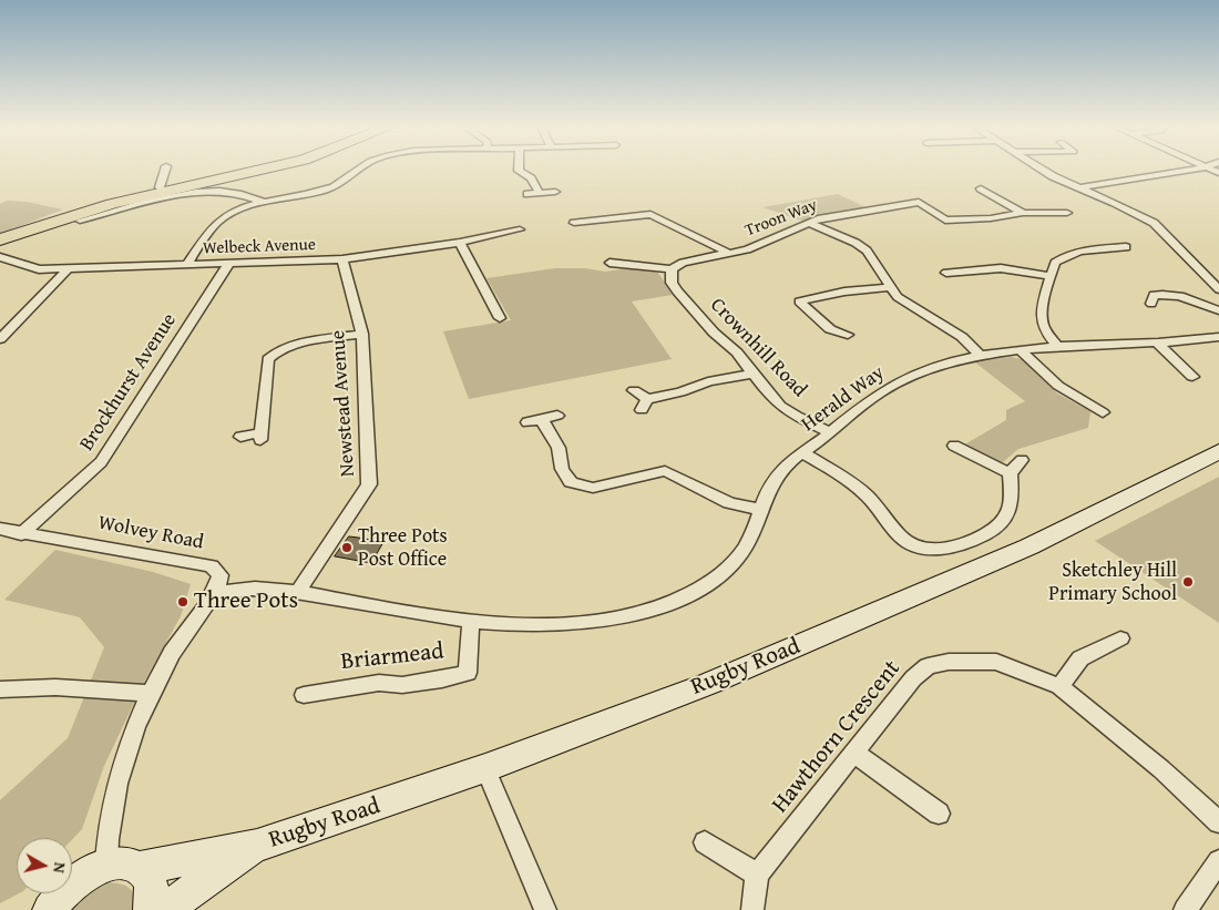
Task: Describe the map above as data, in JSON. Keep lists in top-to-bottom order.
{
  "streets": {
    "main road": ["Rugby Road"],
    "street": [
      "Troon Way",
      "Welbeck Avenue",
      "Crownhill Road",
      "Brockhurst Avenue",
      "Herald Way",
      "Newstead Avenue",
      "Wolvey Road",
      "Briarmead",
      "Hawthorn Crescent"
    ]
  },
  "crossings": [
    ["Troon Way", "Crownhill Road"],
    ["Welbeck Avenue", "Brockhurst Avenue"],
    ["Welbeck Avenue", "Newstead Avenue"],
    ["Crownhill Road", "Herald Way"],
    ["Brockhurst Avenue", "Wolvey Road"],
    ["Herald Way", "Briarmead"]
  ],
  "places": ["Three Pots Post Office", "Sketchley Hill Primary School", "Three Pots"],
  "north": "right"
}
